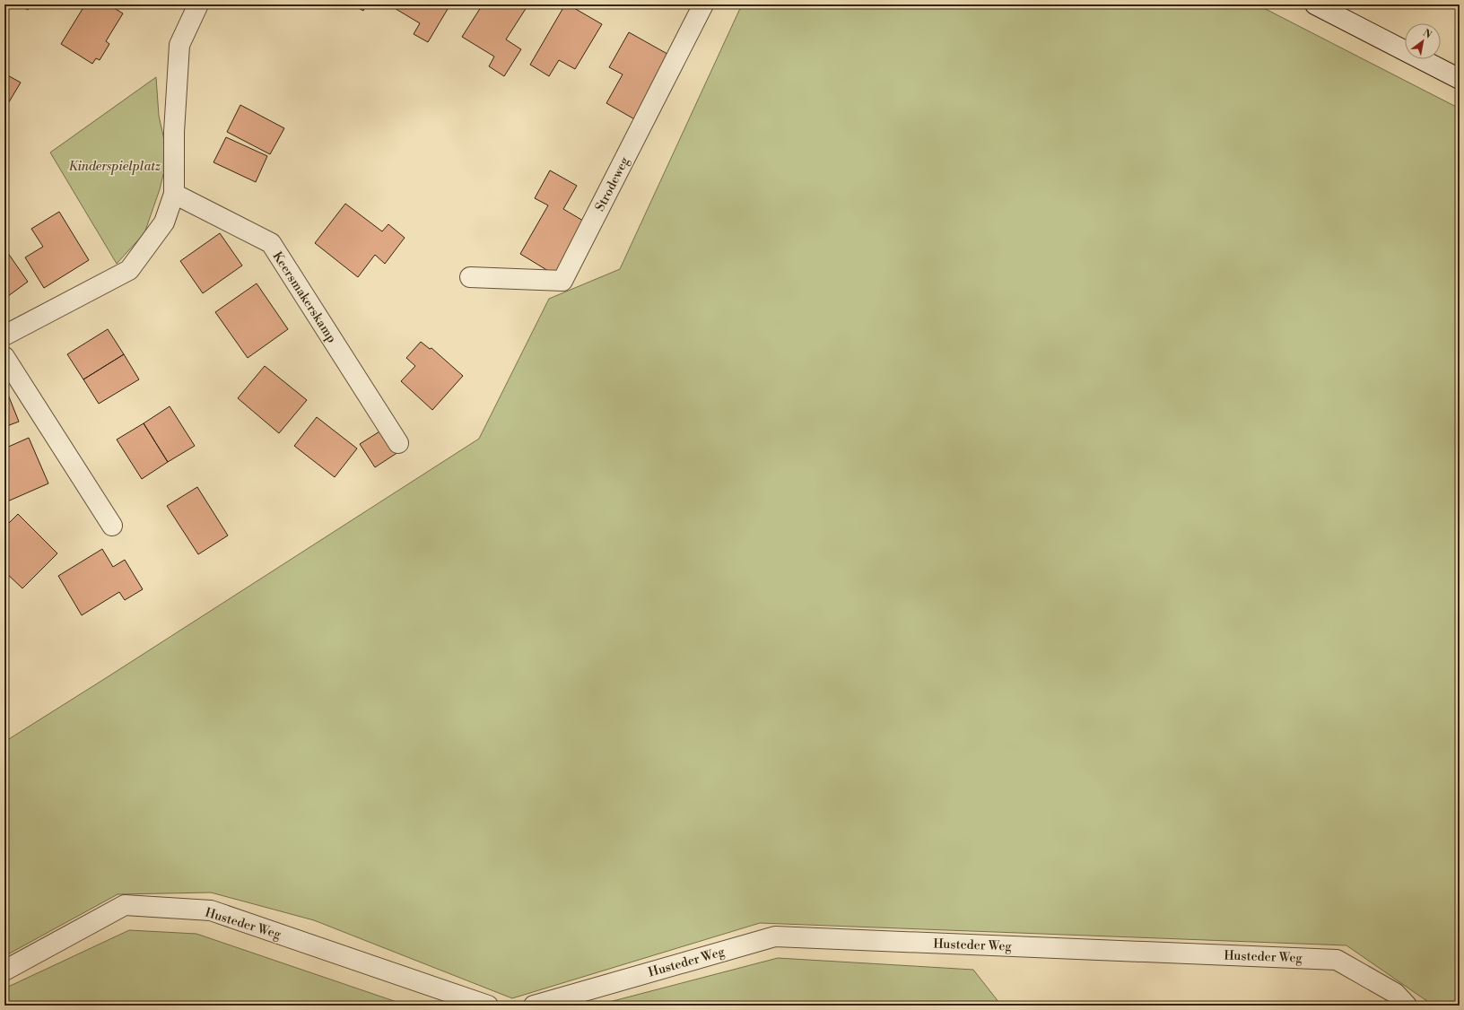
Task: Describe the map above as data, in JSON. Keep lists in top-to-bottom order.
{
  "streets": {
    "street": ["Strodeweg", "Keersmakerskamp", "Husteder Weg"]
  },
  "parks": ["Kinderspielplatz"],
  "north": "top right"
}
